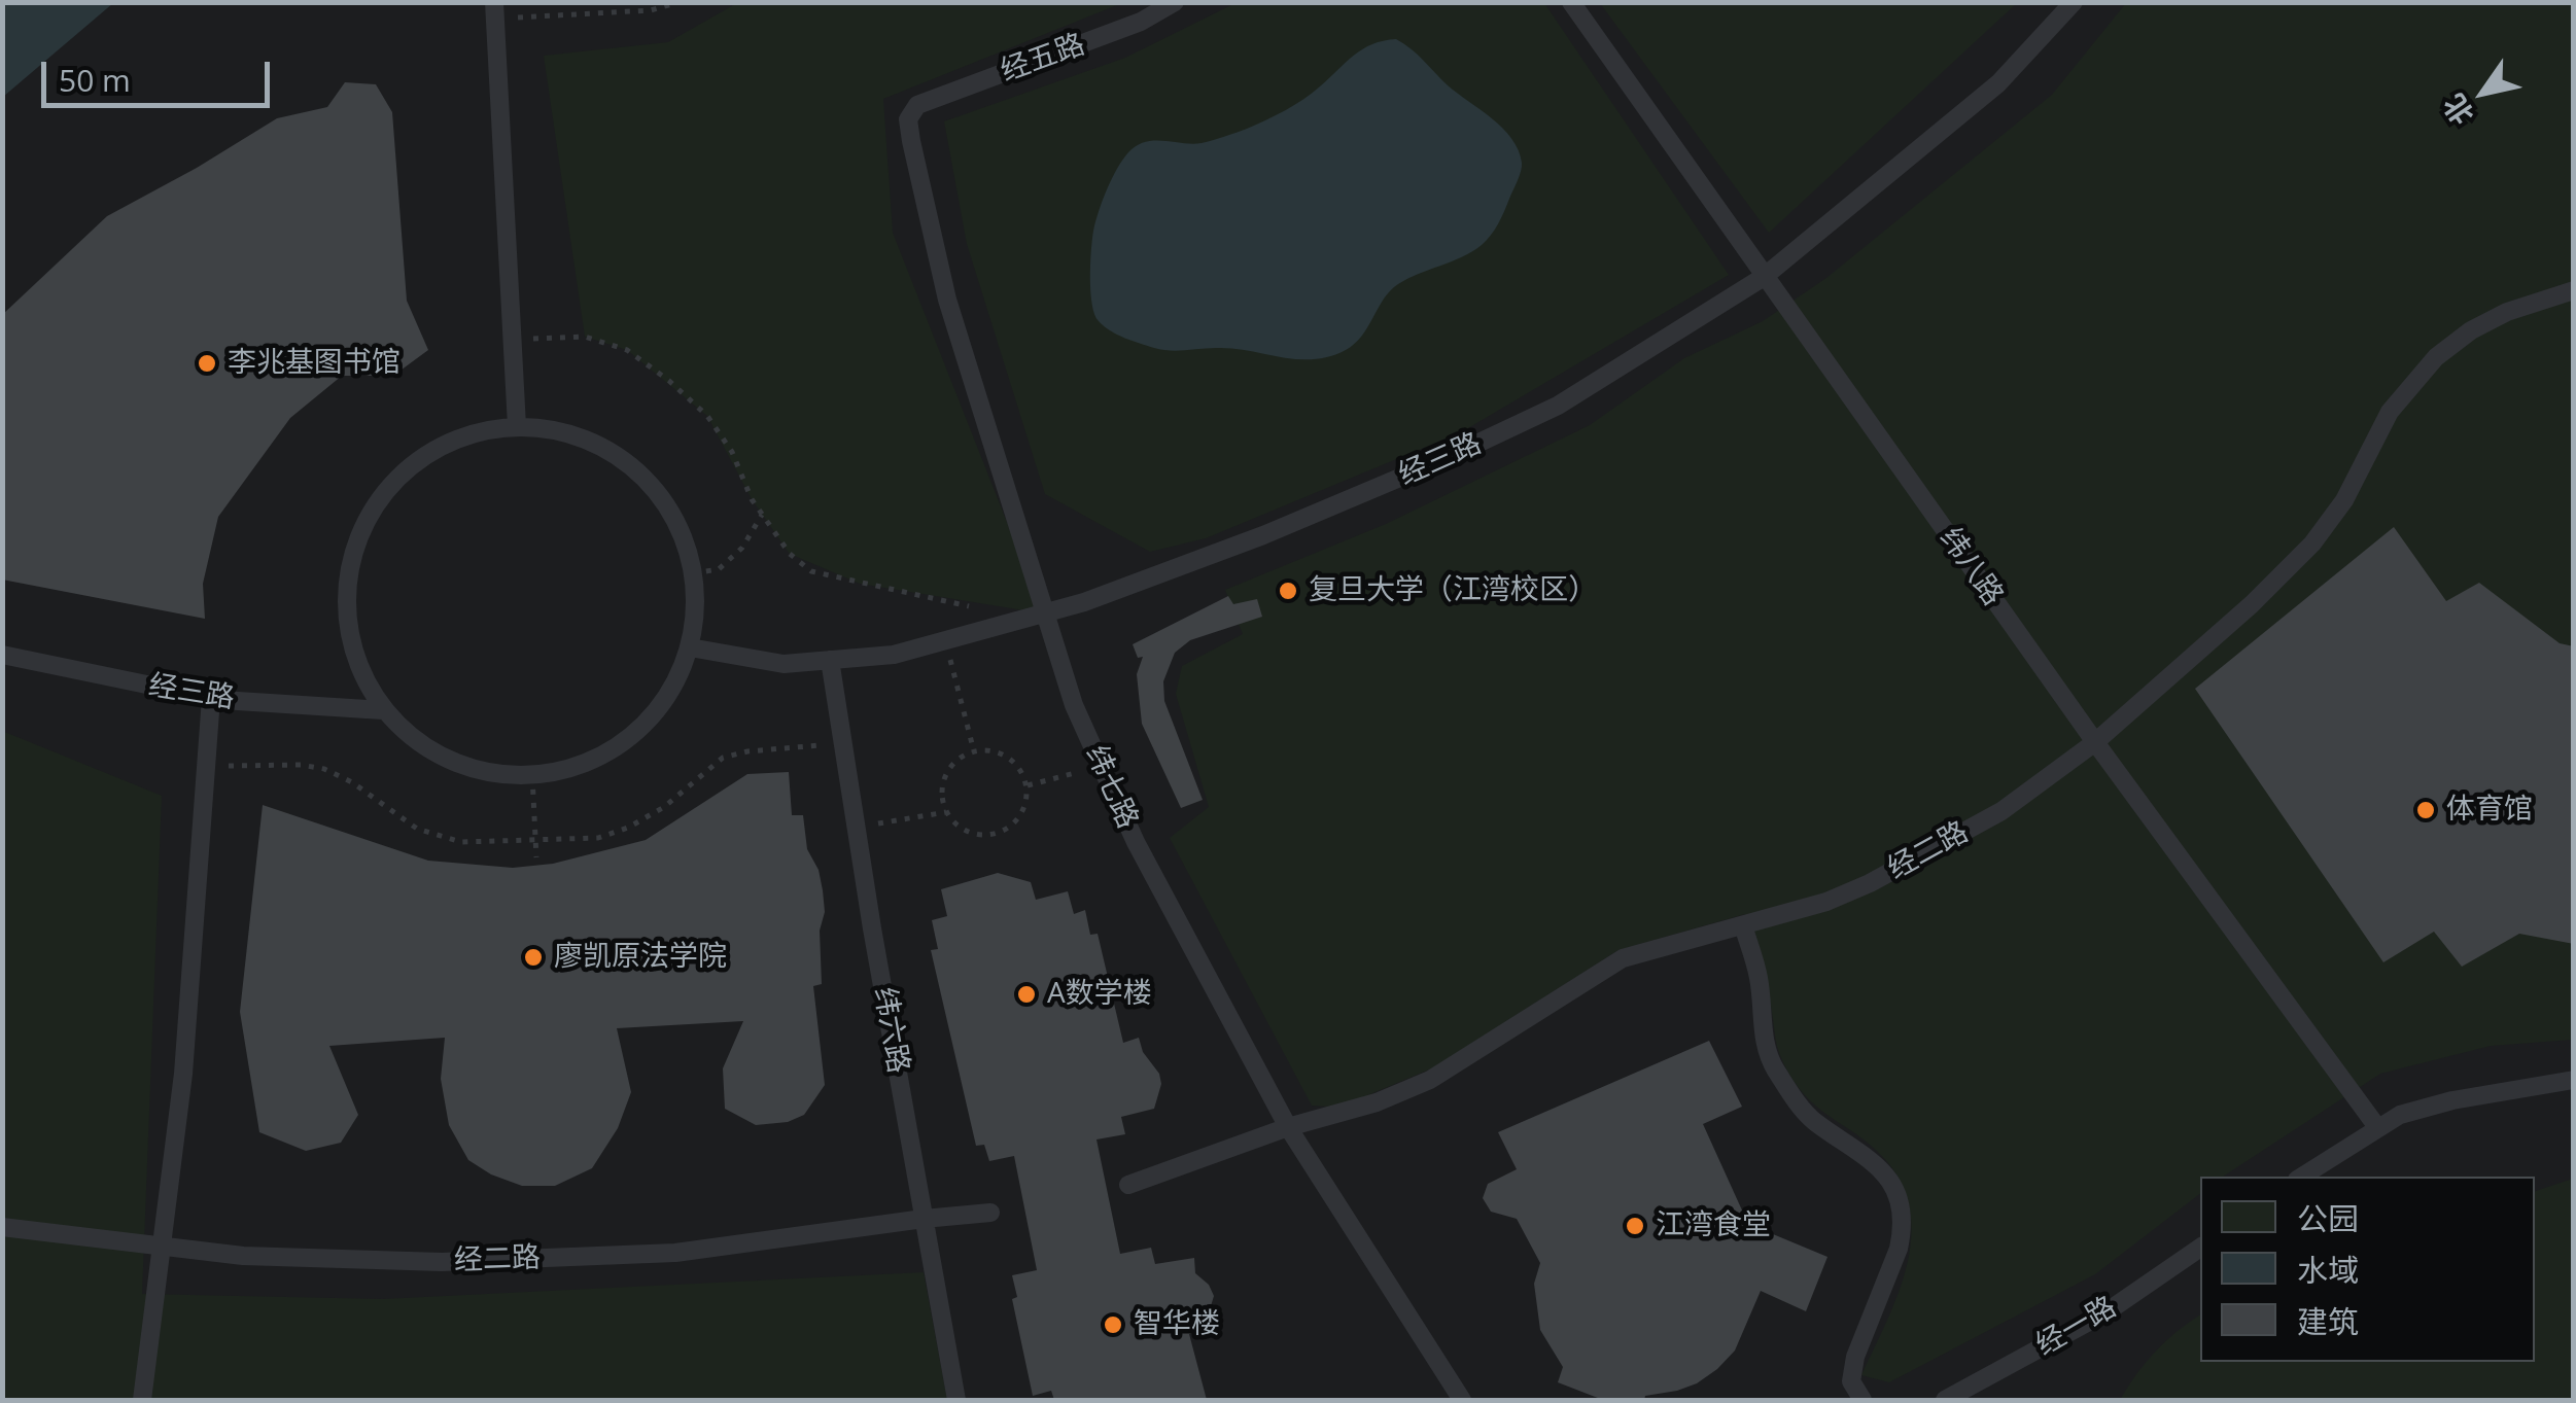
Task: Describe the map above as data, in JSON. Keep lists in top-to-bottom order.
{
  "streets": {
    "lane": [
      "经五路",
      "经三路",
      "纬八路",
      "纬七路",
      "经二路",
      "纬六路",
      "经一路"
    ]
  },
  "crossings": [
    ["经五路", "纬七路"],
    ["经三路", "纬八路"],
    ["经三路", "纬七路"],
    ["经三路", "纬六路"],
    ["纬八路", "经二路"],
    ["纬七路", "经二路"],
    ["经二路", "纬六路"]
  ],
  "places": [
    "李兆基图书馆",
    "复旦大学（江湾校区）",
    "体育馆",
    "廖凯原法学院",
    "A数学楼",
    "江湾食堂",
    "智华楼"
  ],
  "legend": ["公园", "水域", "建筑"],
  "scale_bar": "50 m",
  "north": "bottom left"
}
